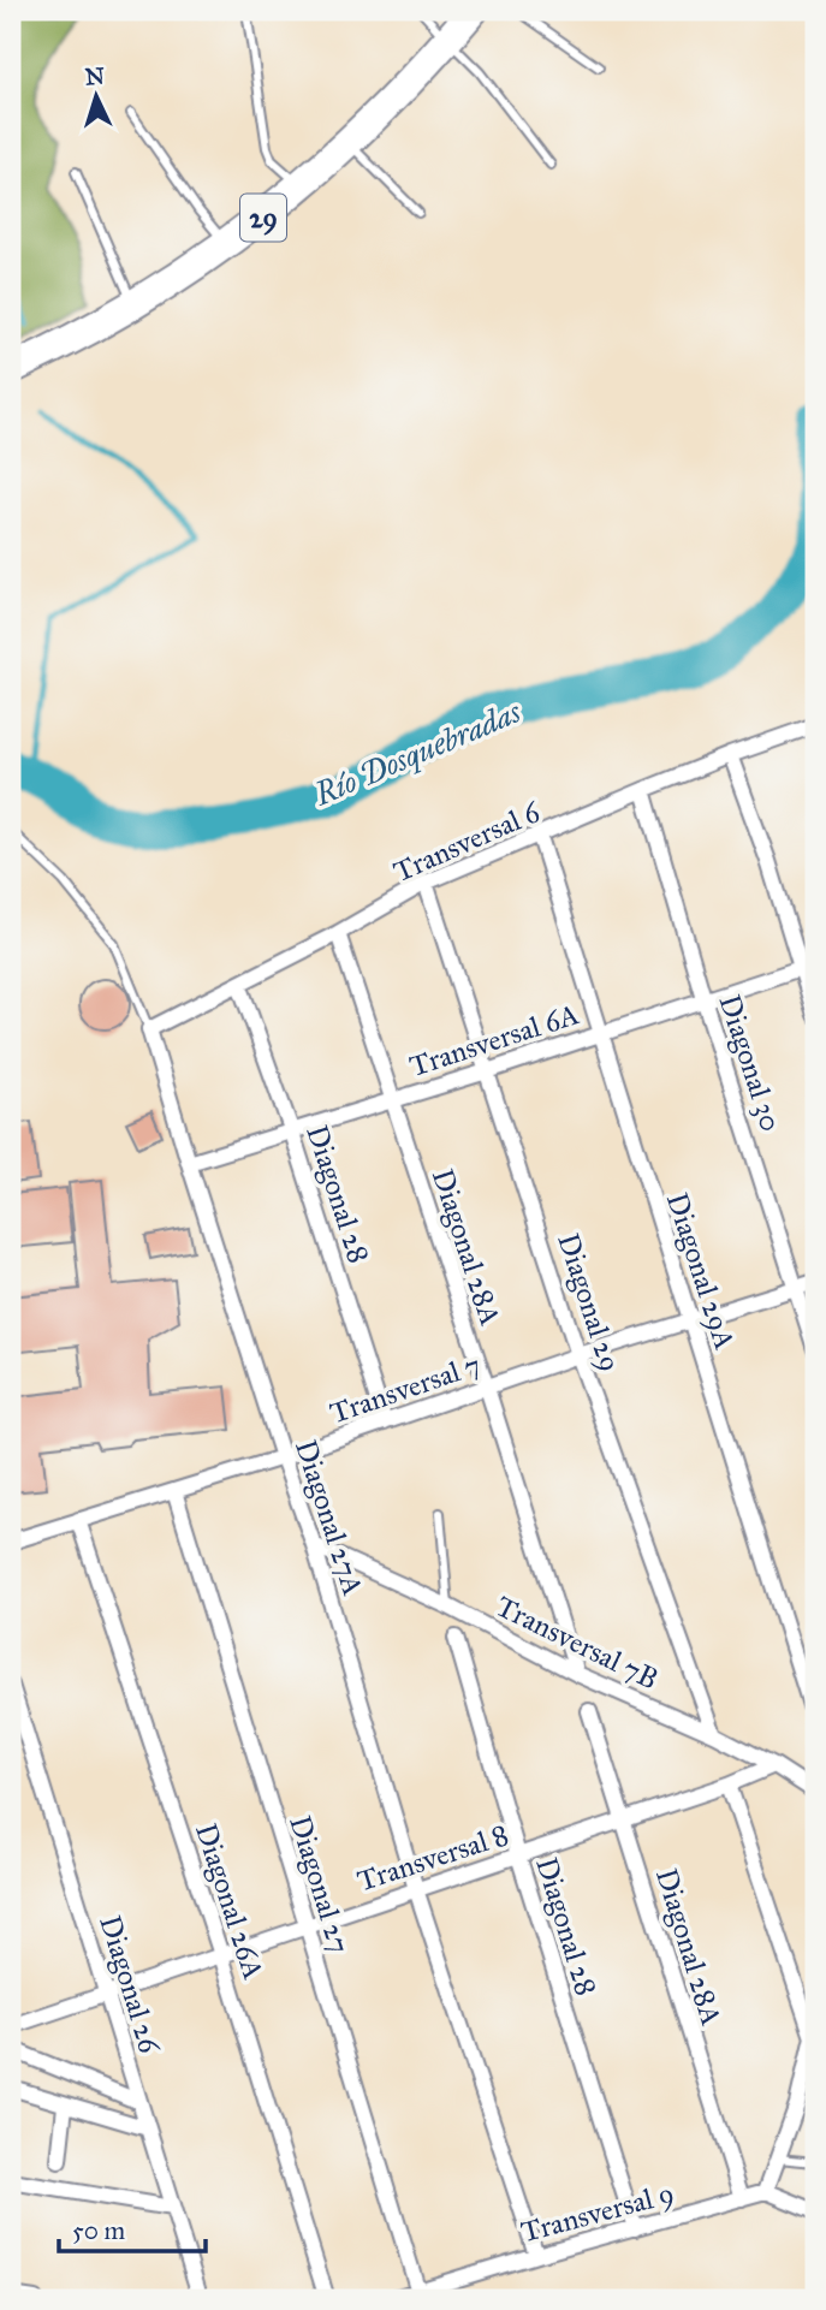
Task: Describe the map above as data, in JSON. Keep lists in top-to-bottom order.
{
  "streets": {
    "highway": ["29"],
    "street": [
      "Transversal 6",
      "Transversal 6A",
      "Diagonal 30",
      "Diagonal 28",
      "Diagonal 28A",
      "Diagonal 29A",
      "Diagonal 29",
      "Transversal 7",
      "Diagonal 27A",
      "Transversal 7B",
      "Transversal 8",
      "Diagonal 27",
      "Diagonal 26A",
      "Diagonal 26",
      "Transversal 9"
    ]
  },
  "crossings": [
    ["Transversal 6", "Diagonal 30"],
    ["Transversal 6", "Diagonal 28"],
    ["Transversal 6", "Diagonal 28A"],
    ["Transversal 6", "Diagonal 29A"],
    ["Transversal 6", "Diagonal 29"],
    ["Transversal 6", "Diagonal 27A"],
    ["Transversal 6A", "Diagonal 30"],
    ["Transversal 6A", "Diagonal 28"],
    ["Transversal 6A", "Diagonal 28A"],
    ["Transversal 6A", "Diagonal 29A"],
    ["Transversal 6A", "Diagonal 29"],
    ["Transversal 6A", "Diagonal 27A"],
    ["Diagonal 30", "Transversal 7"],
    ["Diagonal 28", "Transversal 7"],
    ["Diagonal 28", "Transversal 8"],
    ["Diagonal 28", "Transversal 9"],
    ["Diagonal 28A", "Transversal 7"],
    ["Diagonal 28A", "Transversal 7B"],
    ["Diagonal 28A", "Transversal 8"],
    ["Diagonal 28A", "Transversal 9"],
    ["Diagonal 29A", "Transversal 7"],
    ["Diagonal 29", "Transversal 7"],
    ["Diagonal 29", "Transversal 7B"],
    ["Transversal 7", "Diagonal 27A"],
    ["Transversal 7", "Diagonal 27"],
    ["Transversal 7", "Diagonal 26A"],
    ["Diagonal 27A", "Transversal 7B"],
    ["Diagonal 27A", "Transversal 8"],
    ["Diagonal 27A", "Transversal 9"],
    ["Transversal 7B", "Transversal 8"],
    ["Transversal 8", "Diagonal 27"],
    ["Transversal 8", "Diagonal 26A"],
    ["Transversal 8", "Diagonal 26"],
    ["Diagonal 27", "Transversal 9"]
  ],
  "water": ["Río Dosquebradas"],
  "scale_bar": "50 m",
  "north": "top"
}
